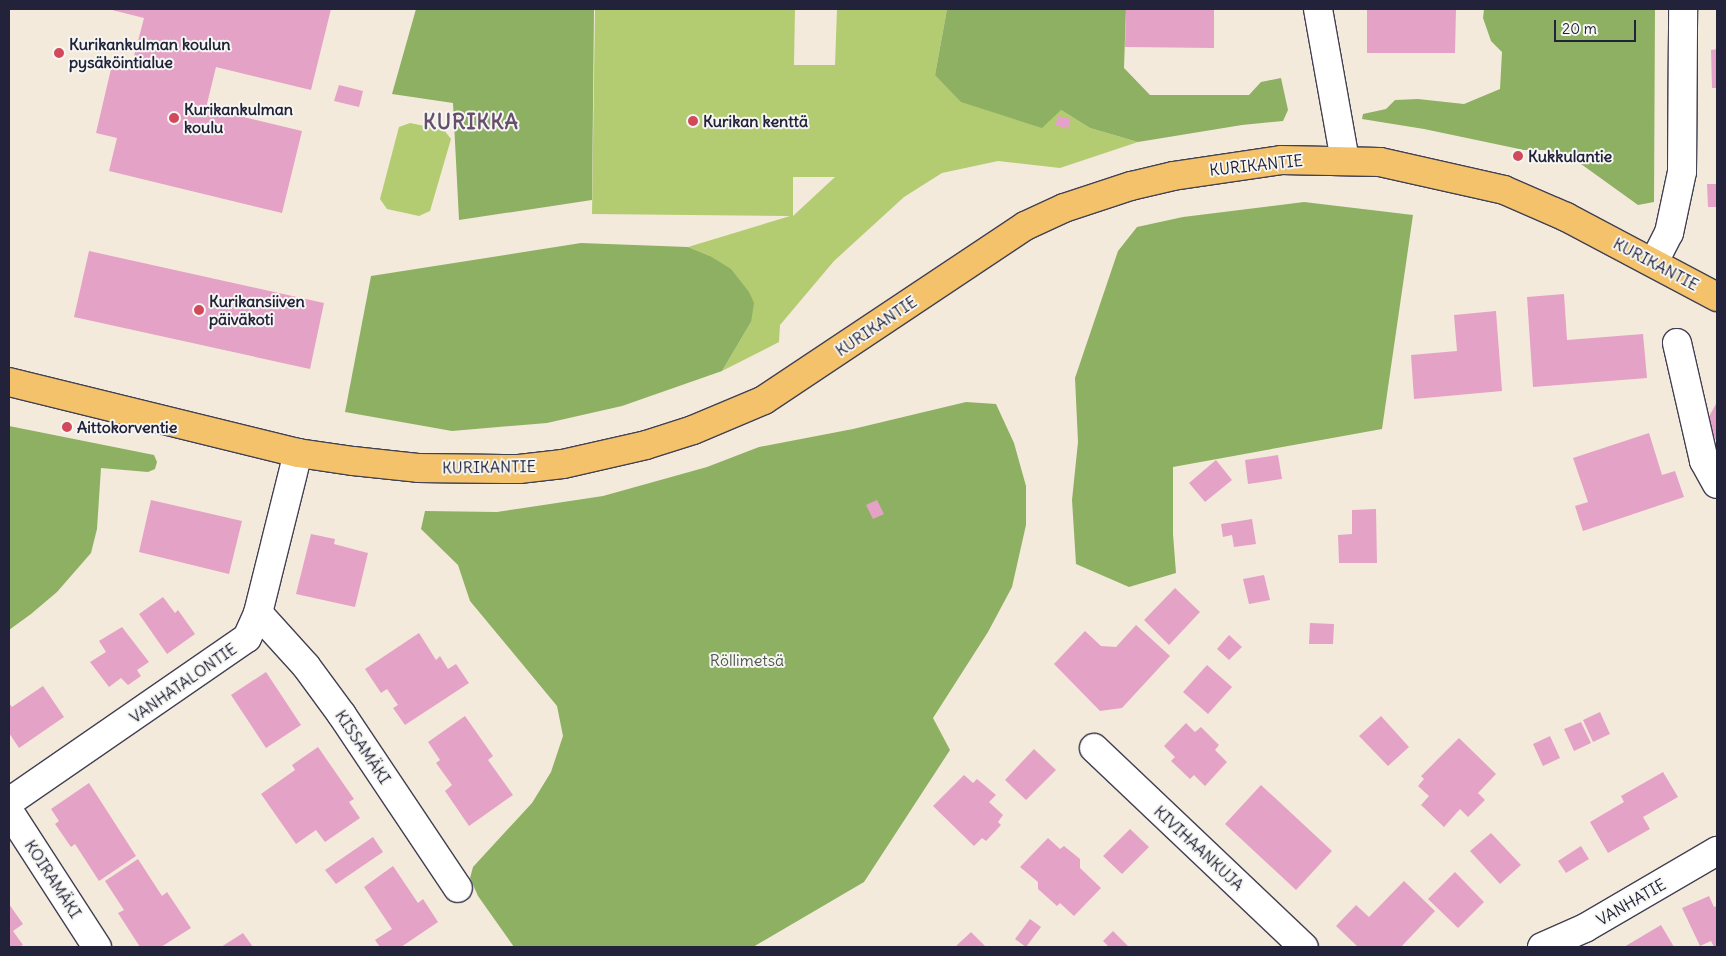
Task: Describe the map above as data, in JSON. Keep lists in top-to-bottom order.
{
  "streets": {
    "main road": ["KURIKANTIE"],
    "street": [
      "VANHATALONTIE",
      "KISSAMÄKI",
      "KIVIHAANKUJA",
      "KOIRAMÄKI",
      "VANHATIE"
    ]
  },
  "crossings": [
    ["KURIKANTIE", "VANHATALONTIE"],
    ["VANHATALONTIE", "KISSAMÄKI"]
  ],
  "districts": ["KURIKKA"],
  "parks": ["Röllimetsä"],
  "places": [
    "Kurikankulman koulun pysäköintialue",
    "Kurikankulman koulu",
    "Kurikan kenttä",
    "Kukkulantie",
    "Kurikansiiven päiväkoti",
    "Aittokorventie"
  ],
  "scale_bar": "20 m"
}
